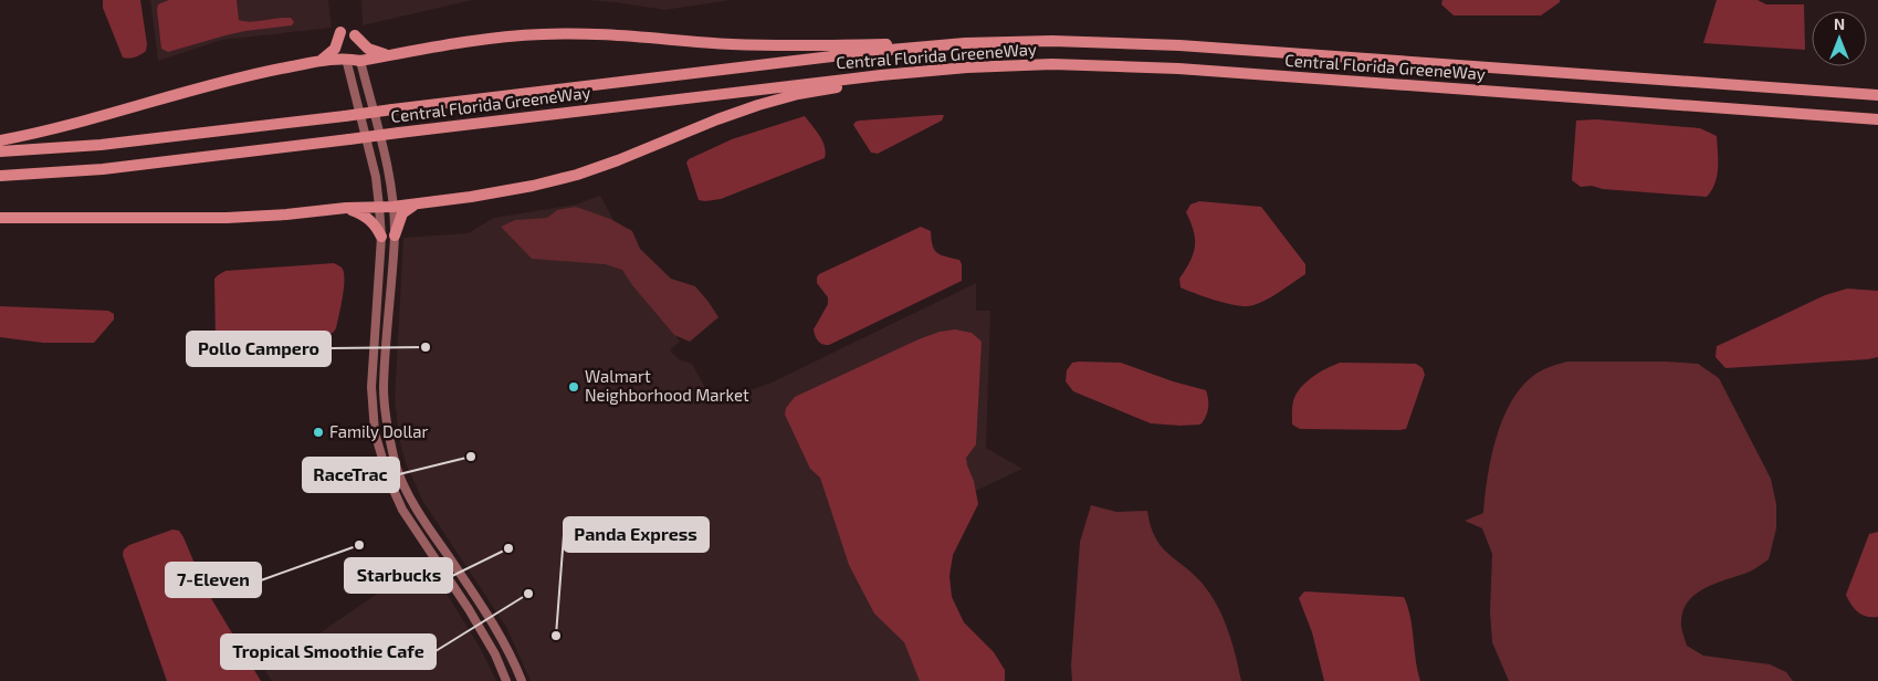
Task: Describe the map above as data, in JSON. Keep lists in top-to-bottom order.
{
  "streets": {
    "highway": ["Central Florida GreeneWay"]
  },
  "places": [
    "Pollo Campero",
    "Walmart Neighborhood Market",
    "Family Dollar",
    "RaceTrac",
    "7-Eleven",
    "Starbucks",
    "Tropical Smoothie Cafe",
    "Panda Express"
  ],
  "north": "top"
}
